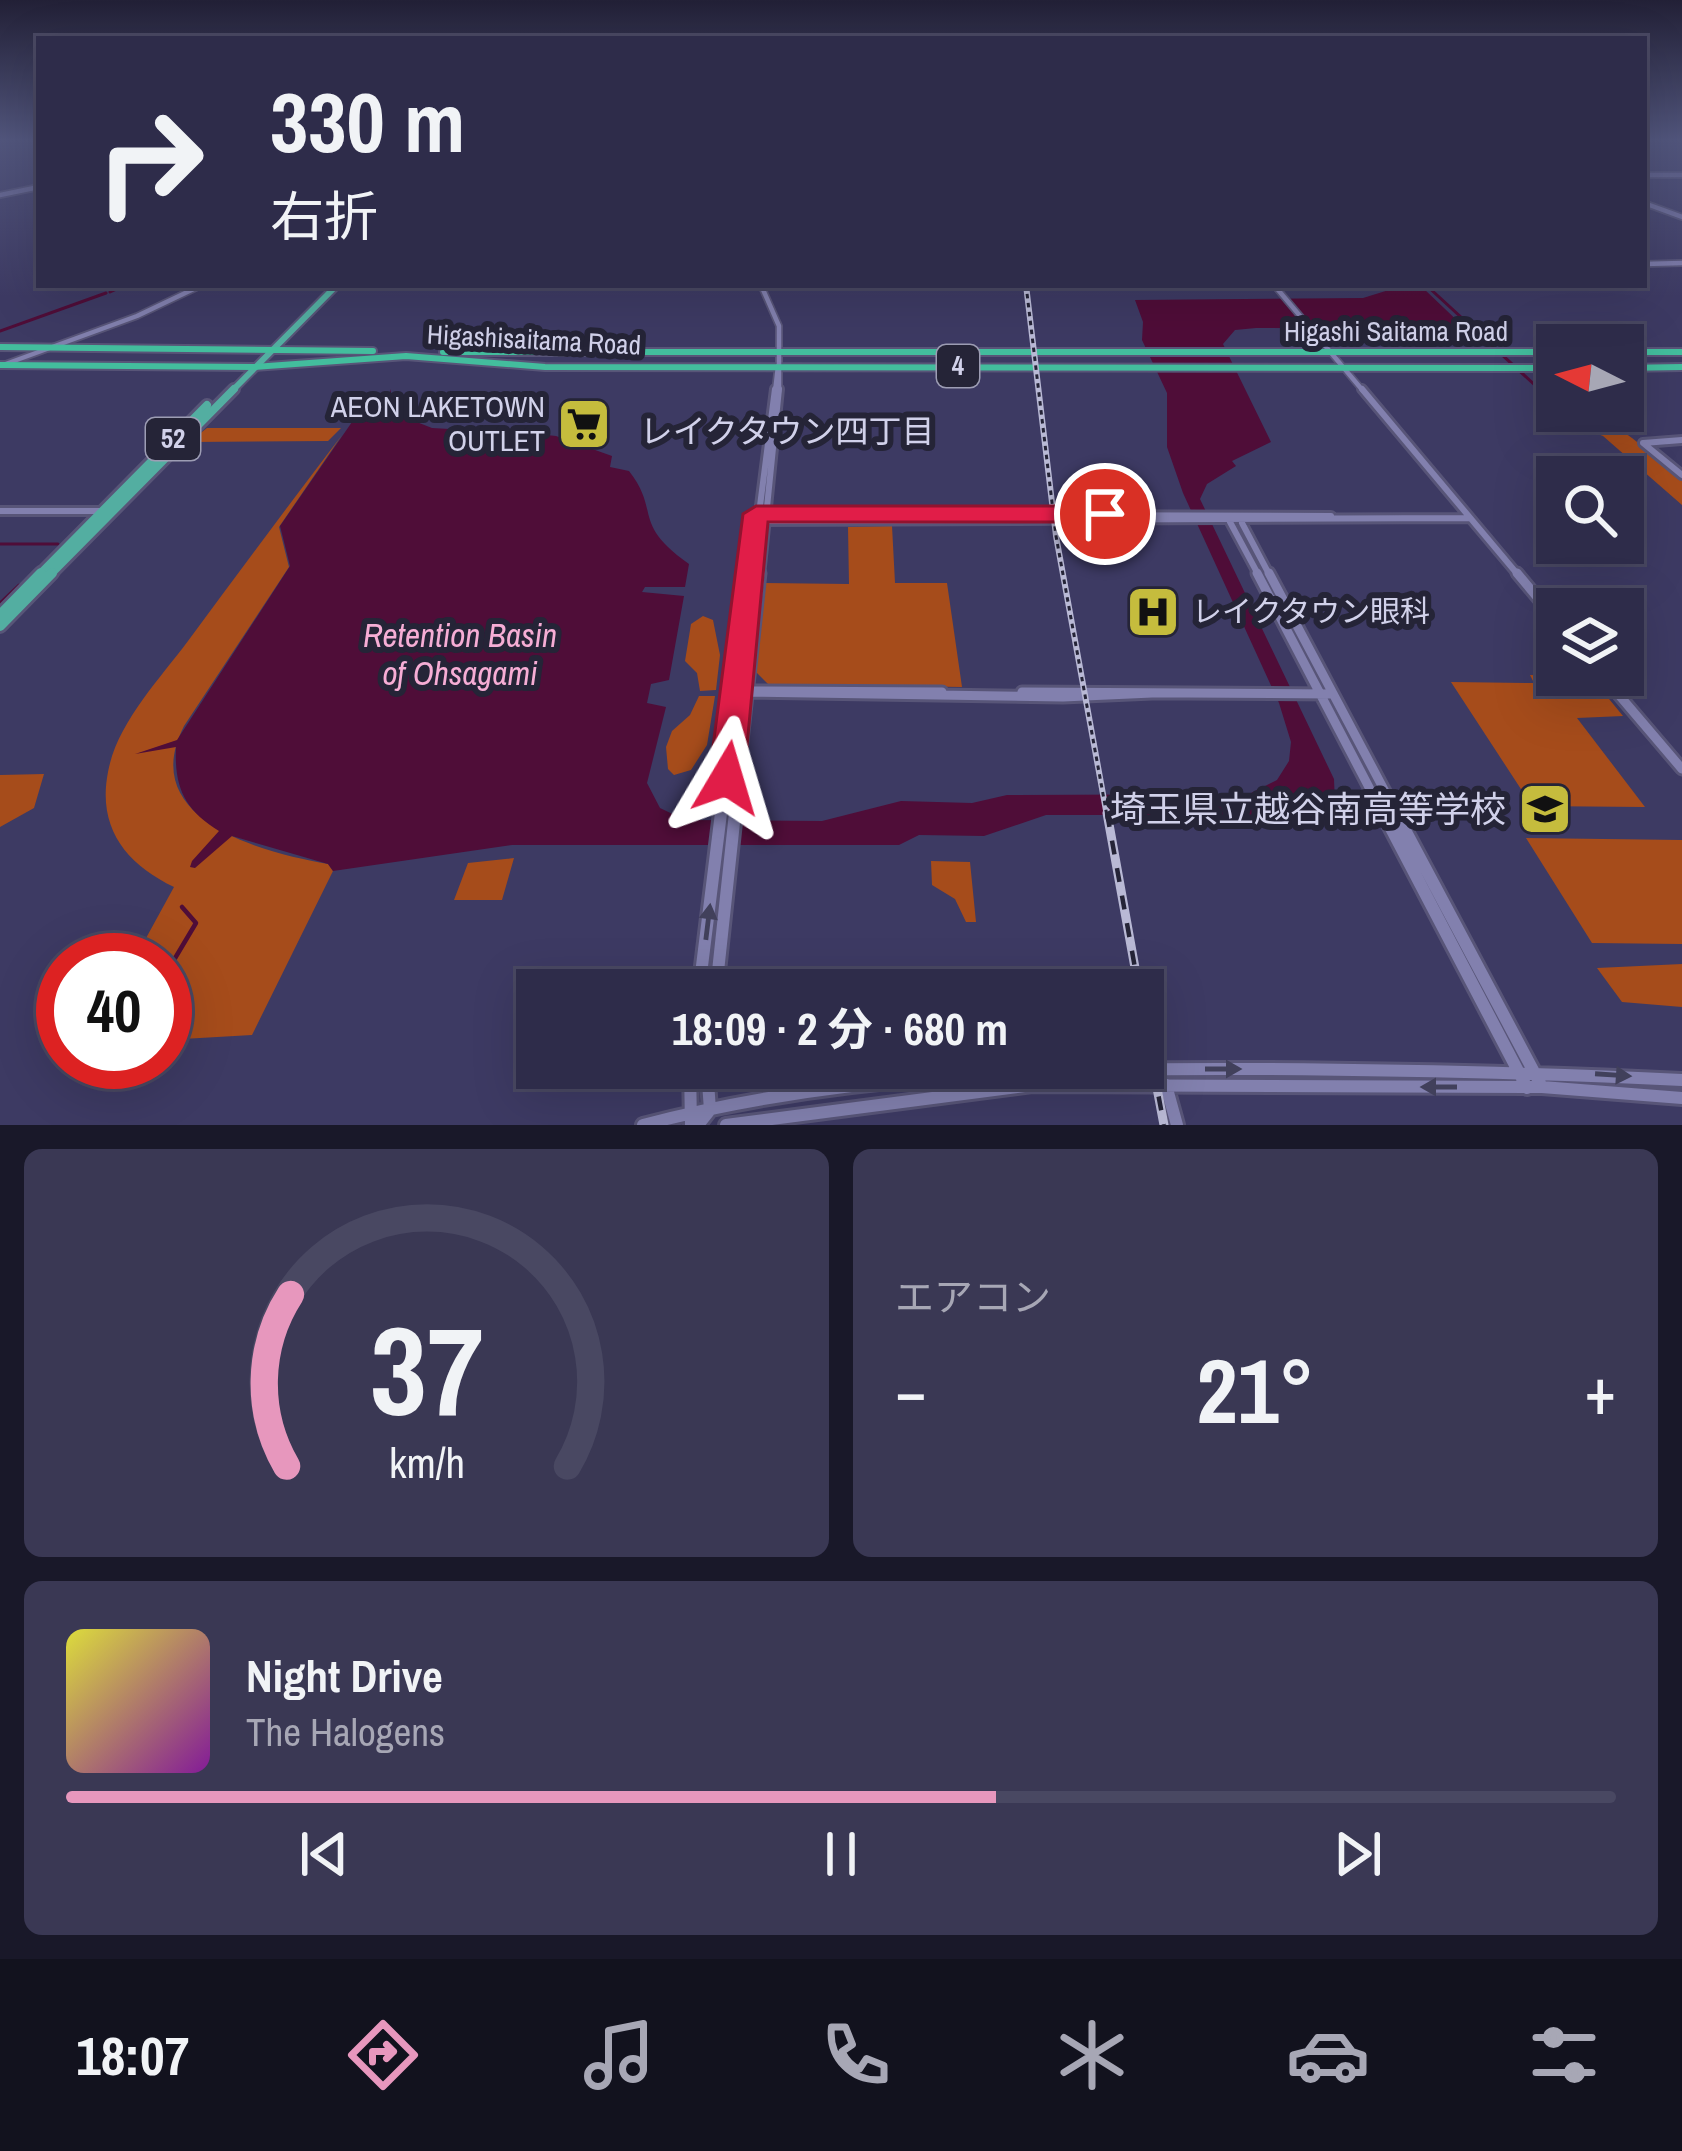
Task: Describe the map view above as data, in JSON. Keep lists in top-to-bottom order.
{
  "streets": {
    "highway": ["Higashi Saitama Road", "Higashisaitama Road", "4"],
    "main road": ["52"]
  },
  "crossings": [
    ["Higashi Saitama Road", "Higashisaitama Road"],
    ["Higashisaitama Road", "4"],
    ["Higashisaitama Road", "52"],
    ["4", "52"]
  ],
  "districts": ["レイクタウン四丁目"],
  "water": ["Retention Basin of Ohsagami"],
  "places": {
    "supermarket": ["AEON LAKETOWN OUTLET"],
    "hospital": ["レイクタウン眼科"],
    "school or university": ["埼玉県立越谷南高等学校"]
  },
  "north": "left",
  "page": {
    "turn": ["330 m", "右折"],
    "limit": "40",
    "trip": "18:09 · 2 分 · 680 m",
    "tile": "エアコン",
    "heat": ["−", "21°", "+"],
    "song": ["Night Drive", "The Halogens"],
    "tabs": "18:07",
    "gauge": ["37", "km/h"]
  }
}
